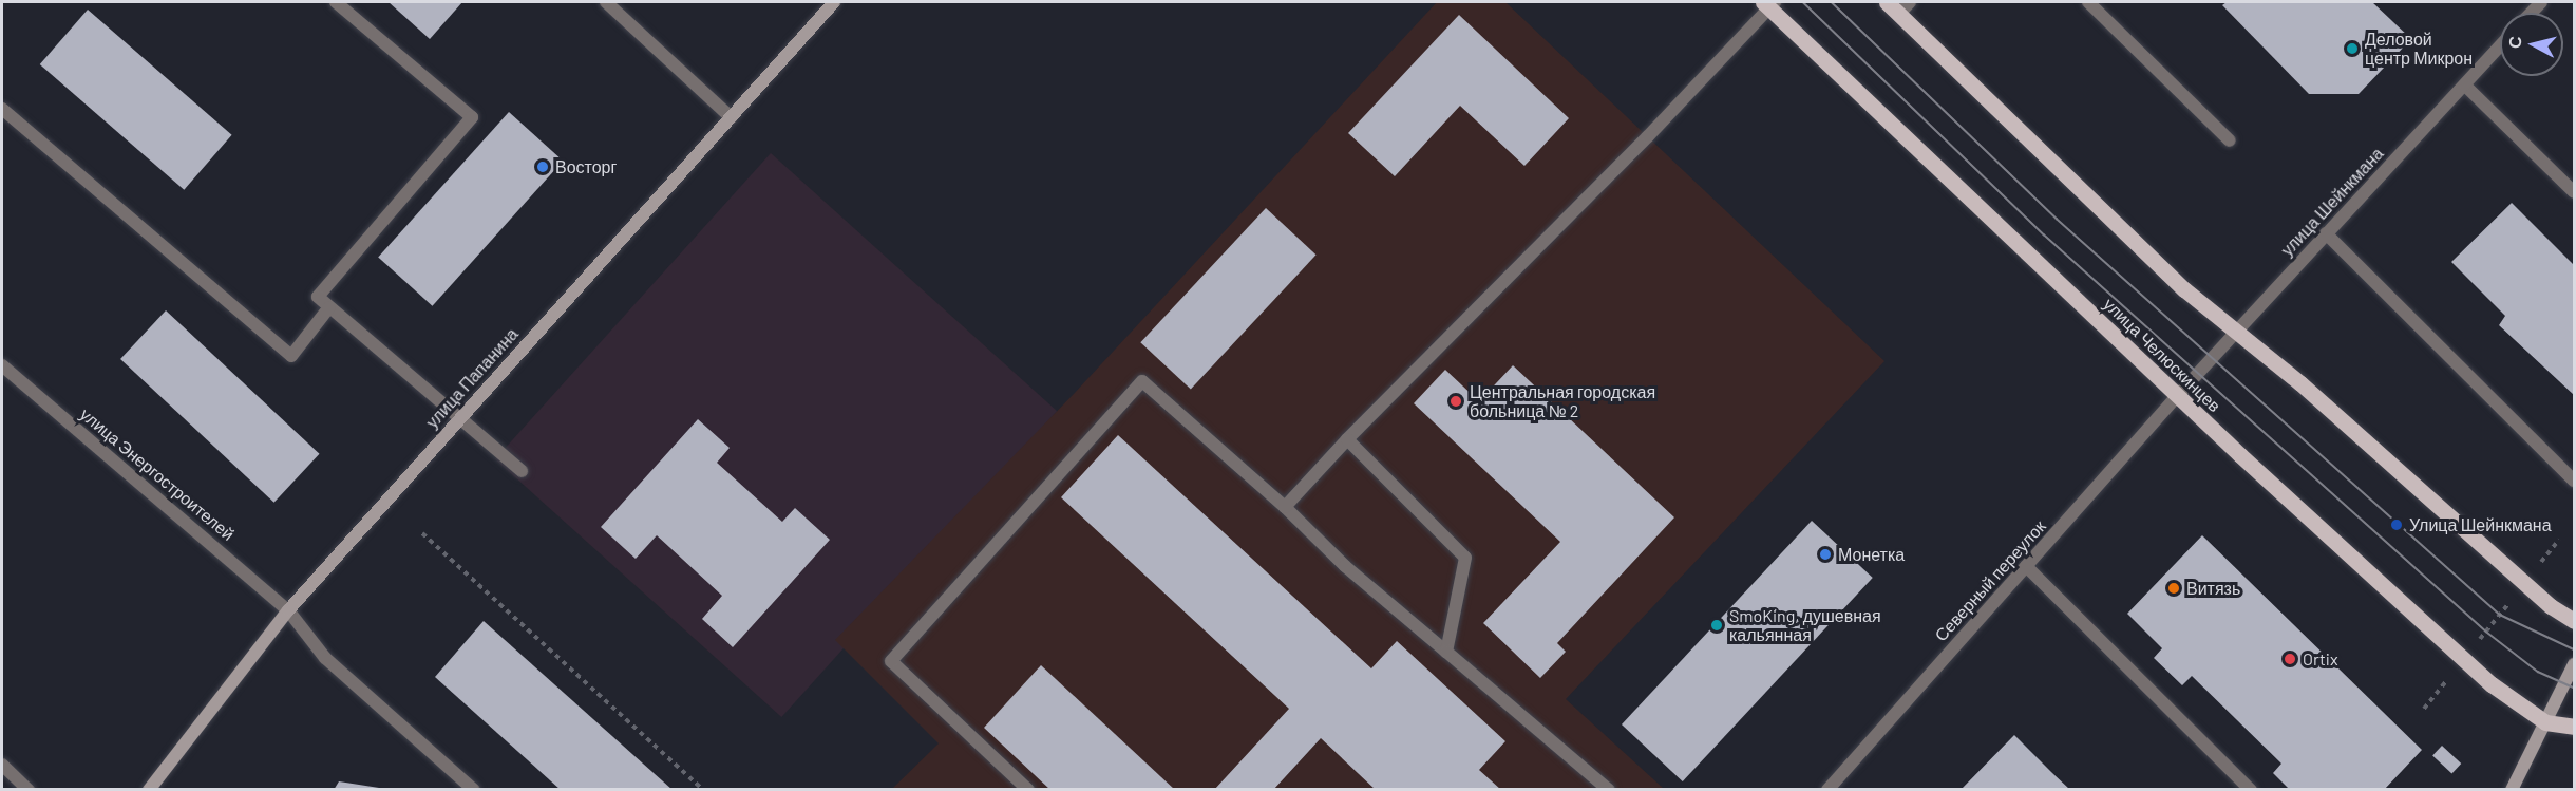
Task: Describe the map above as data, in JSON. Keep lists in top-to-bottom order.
{
  "streets": {
    "main road": ["улица Челюскинцев"],
    "street": [
      "улица Шейнкмана",
      "улица Папанина",
      "улица Энергостроителей",
      "Северный переулок"
    ]
  },
  "crossings": [
    ["улица Шейнкмана", "улица Челюскинцев"],
    ["улица Шейнкмана", "Северный переулок"],
    ["улица Челюскинцев", "Северный переулок"],
    ["улица Папанина", "улица Энергостроителей"]
  ],
  "places": [
    "Деловой центр Микрон",
    "Восторг",
    "Центральная городская больница № 2",
    "Улица Шейнкмана",
    "Монетка",
    "Витязь",
    "SmoKing, душевная кальянная",
    "Ortix"
  ],
  "north": "left"
}
